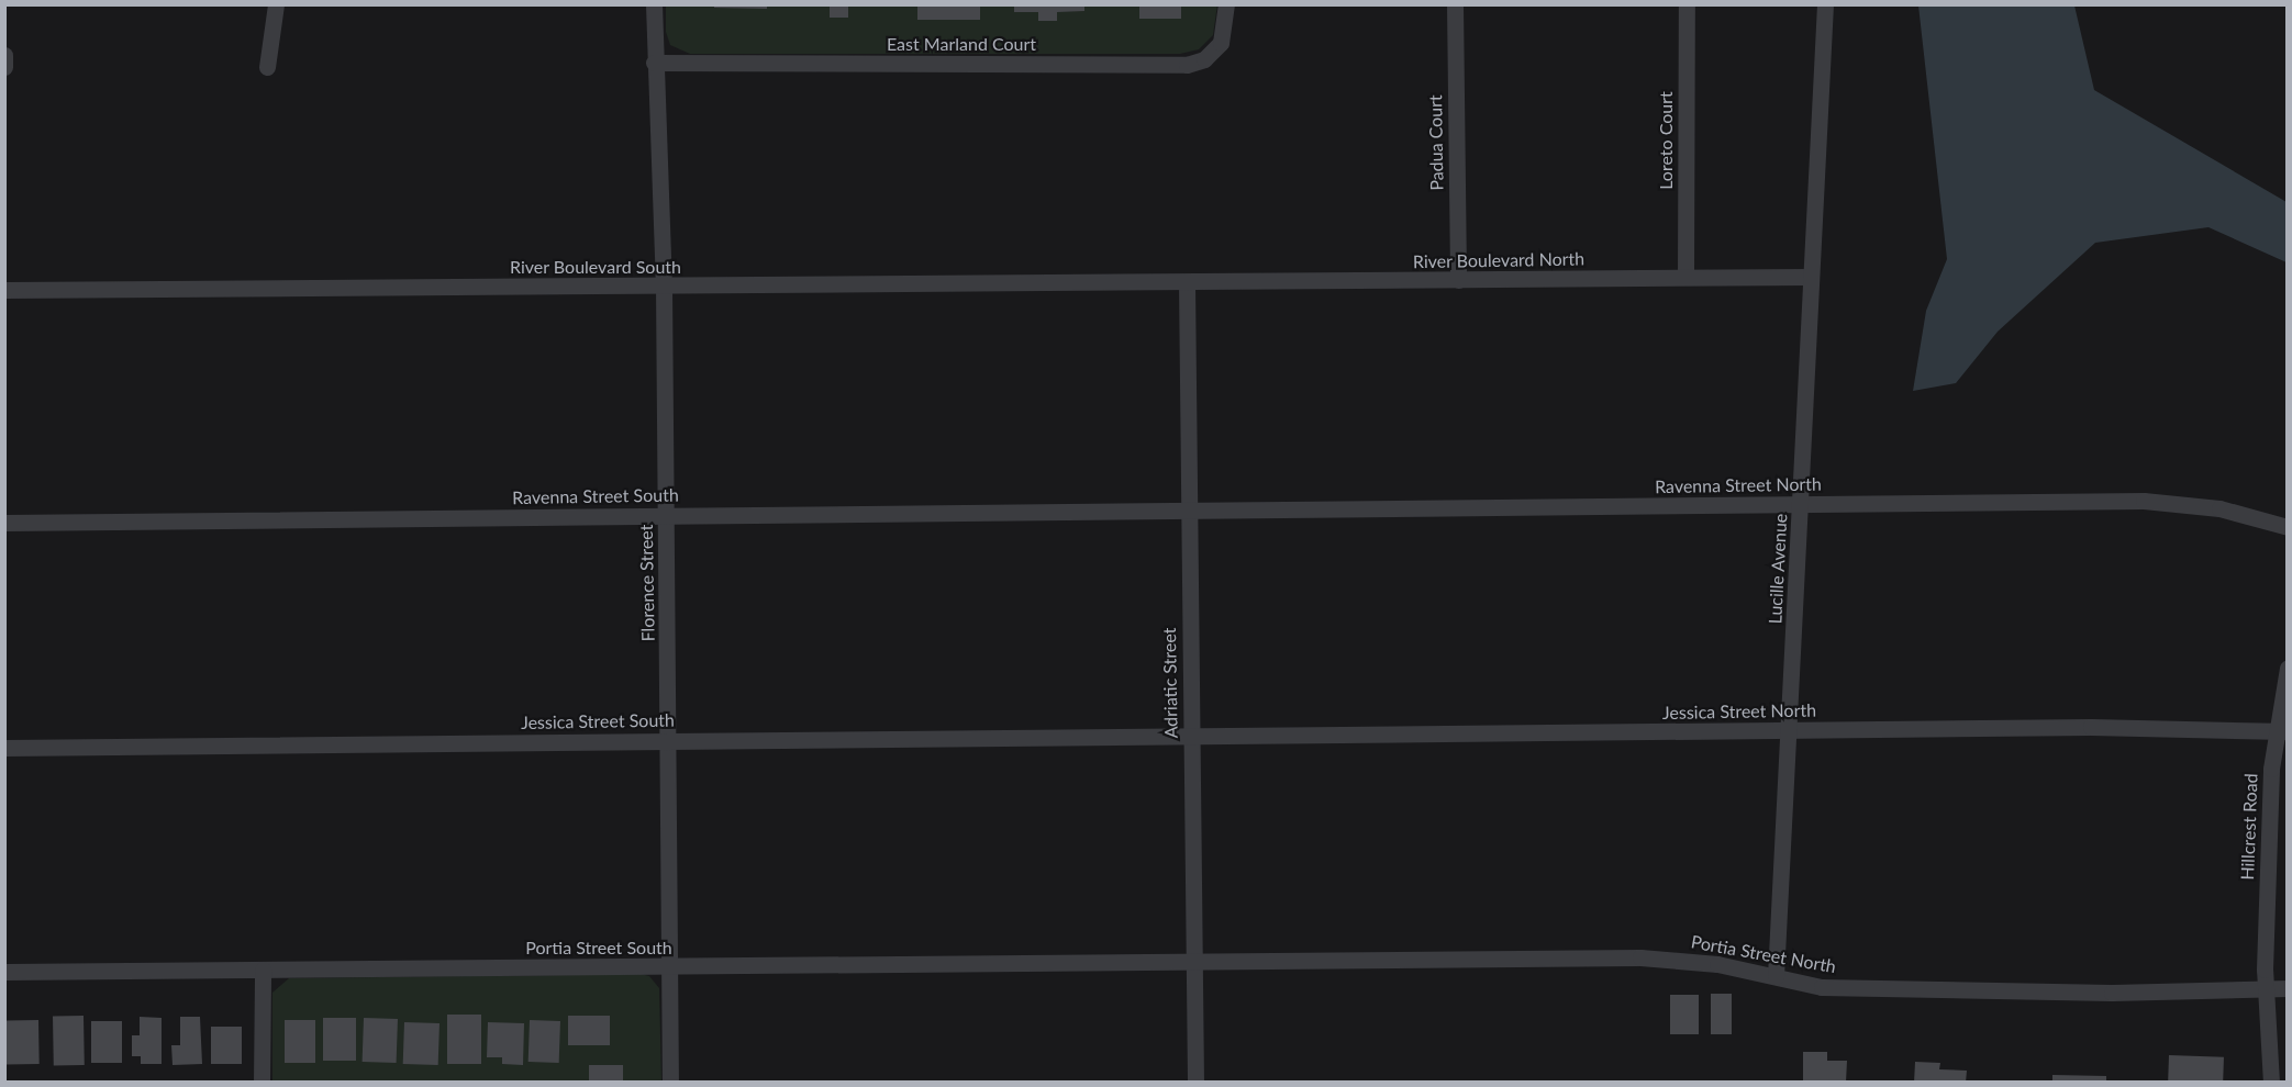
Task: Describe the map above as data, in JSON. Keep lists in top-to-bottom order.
{
  "streets": {
    "street": [
      "East Marland Court",
      "Loreto Court",
      "Padua Court",
      "River Boulevard North",
      "River Boulevard South",
      "Ravenna Street North",
      "Ravenna Street South",
      "Lucille Avenue",
      "Florence Street",
      "Adriatic Street",
      "Jessica Street North",
      "Jessica Street South",
      "Hillcrest Road",
      "Portia Street South",
      "Portia Street North"
    ]
  },
  "crossings": [
    ["East Marland Court", "Florence Street"],
    ["Loreto Court", "River Boulevard North"],
    ["Padua Court", "River Boulevard North"],
    ["River Boulevard North", "River Boulevard South"],
    ["River Boulevard North", "Lucille Avenue"],
    ["River Boulevard North", "Adriatic Street"],
    ["River Boulevard South", "Florence Street"],
    ["River Boulevard South", "Adriatic Street"],
    ["Ravenna Street North", "Ravenna Street South"],
    ["Ravenna Street North", "Lucille Avenue"],
    ["Ravenna Street North", "Adriatic Street"],
    ["Ravenna Street South", "Florence Street"],
    ["Ravenna Street South", "Adriatic Street"],
    ["Lucille Avenue", "Jessica Street North"],
    ["Lucille Avenue", "Portia Street North"],
    ["Florence Street", "Jessica Street South"],
    ["Florence Street", "Portia Street South"],
    ["Adriatic Street", "Jessica Street North"],
    ["Adriatic Street", "Jessica Street South"],
    ["Adriatic Street", "Portia Street South"],
    ["Adriatic Street", "Portia Street North"],
    ["Jessica Street North", "Jessica Street South"],
    ["Jessica Street North", "Hillcrest Road"],
    ["Hillcrest Road", "Portia Street North"],
    ["Portia Street South", "Portia Street North"]
  ]
}
